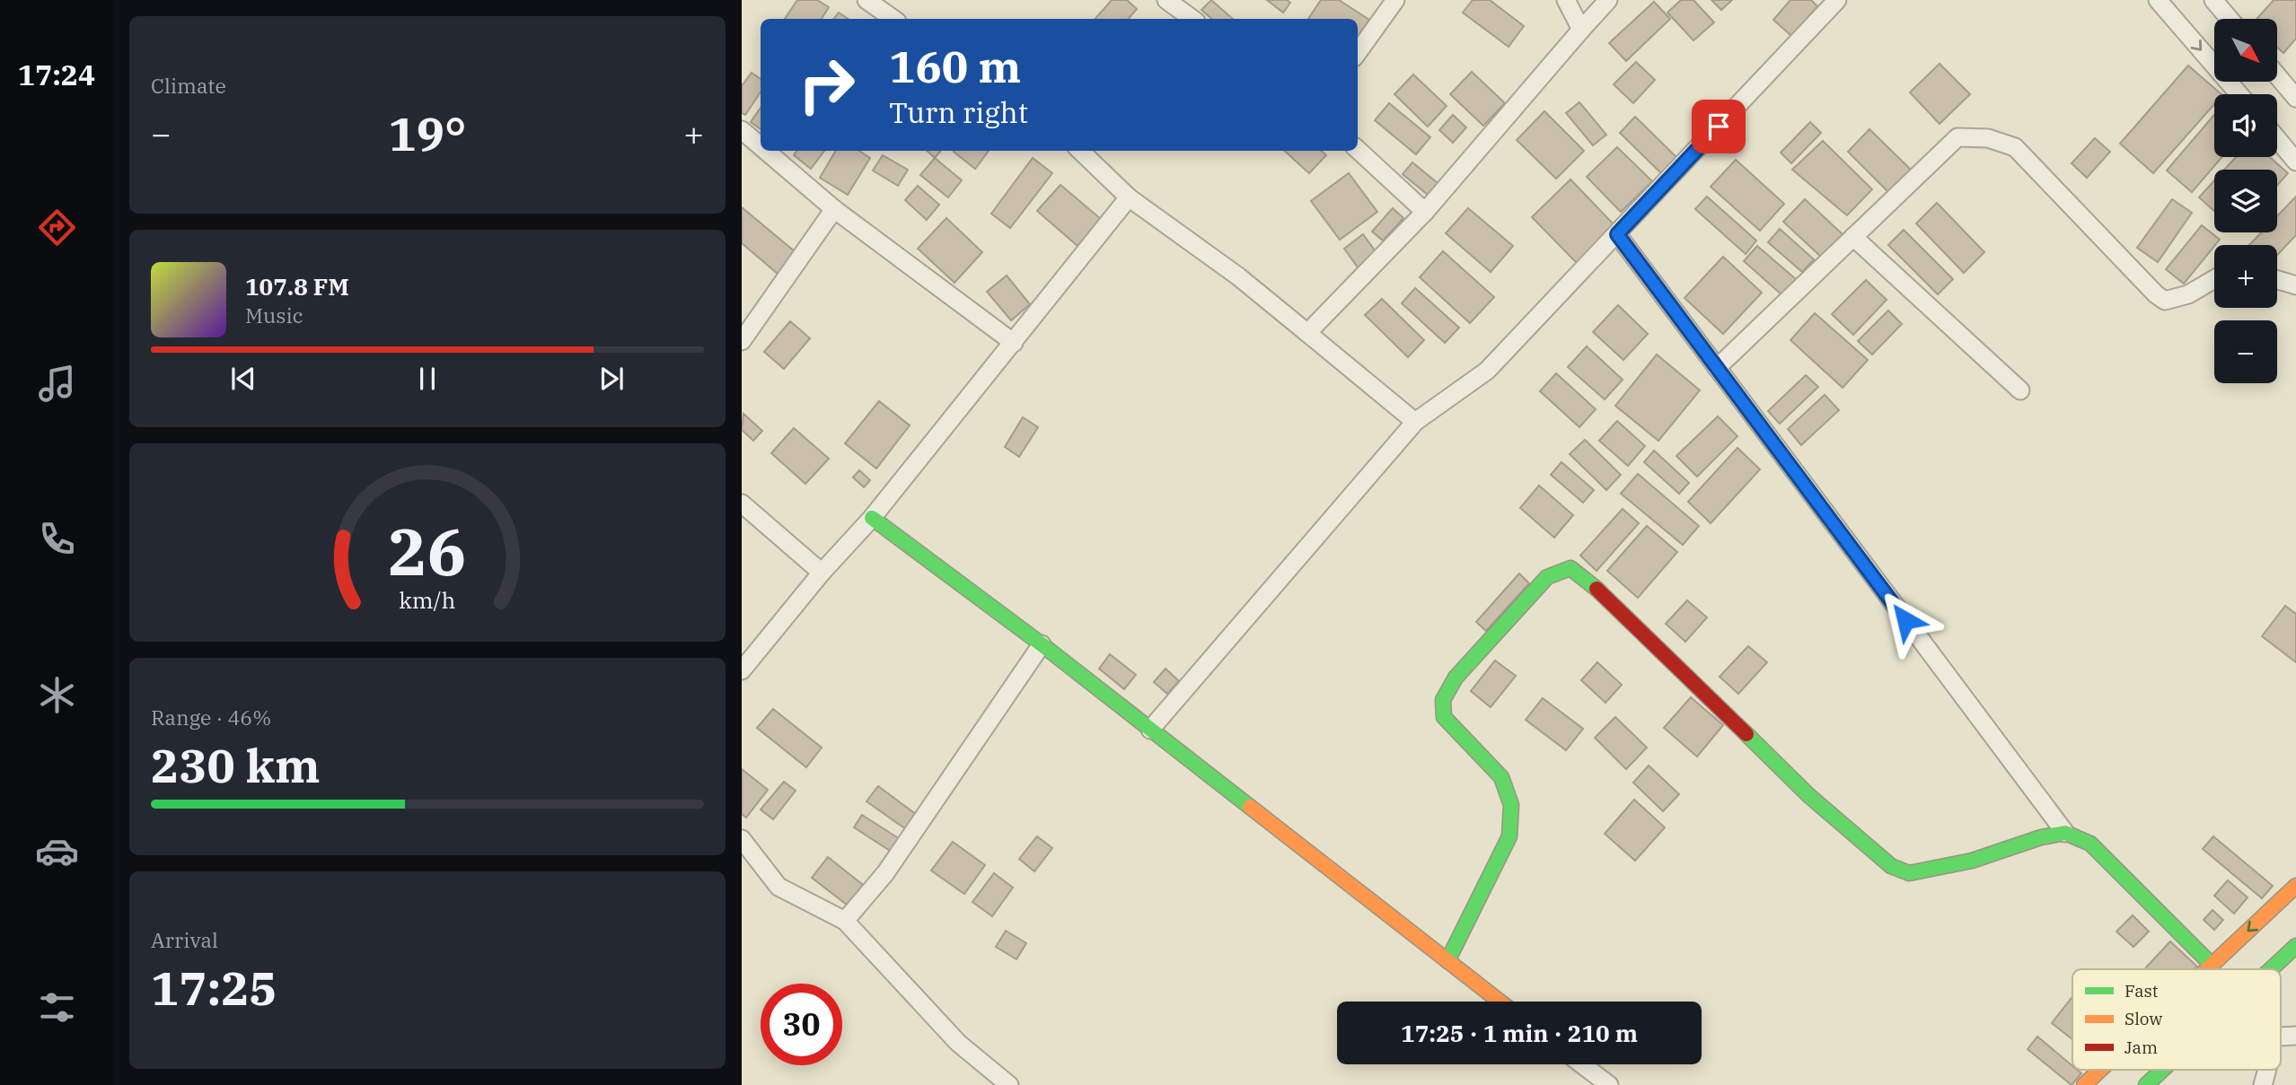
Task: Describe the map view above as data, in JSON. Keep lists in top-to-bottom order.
{
  "legend": ["Fast", "Slow", "Jam"],
  "north": "bottom right",
  "page": {
    "tabs": "17:24",
    "tile": [
      "Climate",
      ["Range · 46%", "230 km"],
      ["Arrival", "17:25"]
    ],
    "map_buttons": ["+", "−"],
    "turn": ["160 m", "Turn right"],
    "heat": ["−", "19°", "+"],
    "song": ["107.8 FM", "Music"],
    "limit": "30",
    "trip": "17:25 · 1 min · 210 m",
    "gauge": ["26", "km/h"]
  }
}
